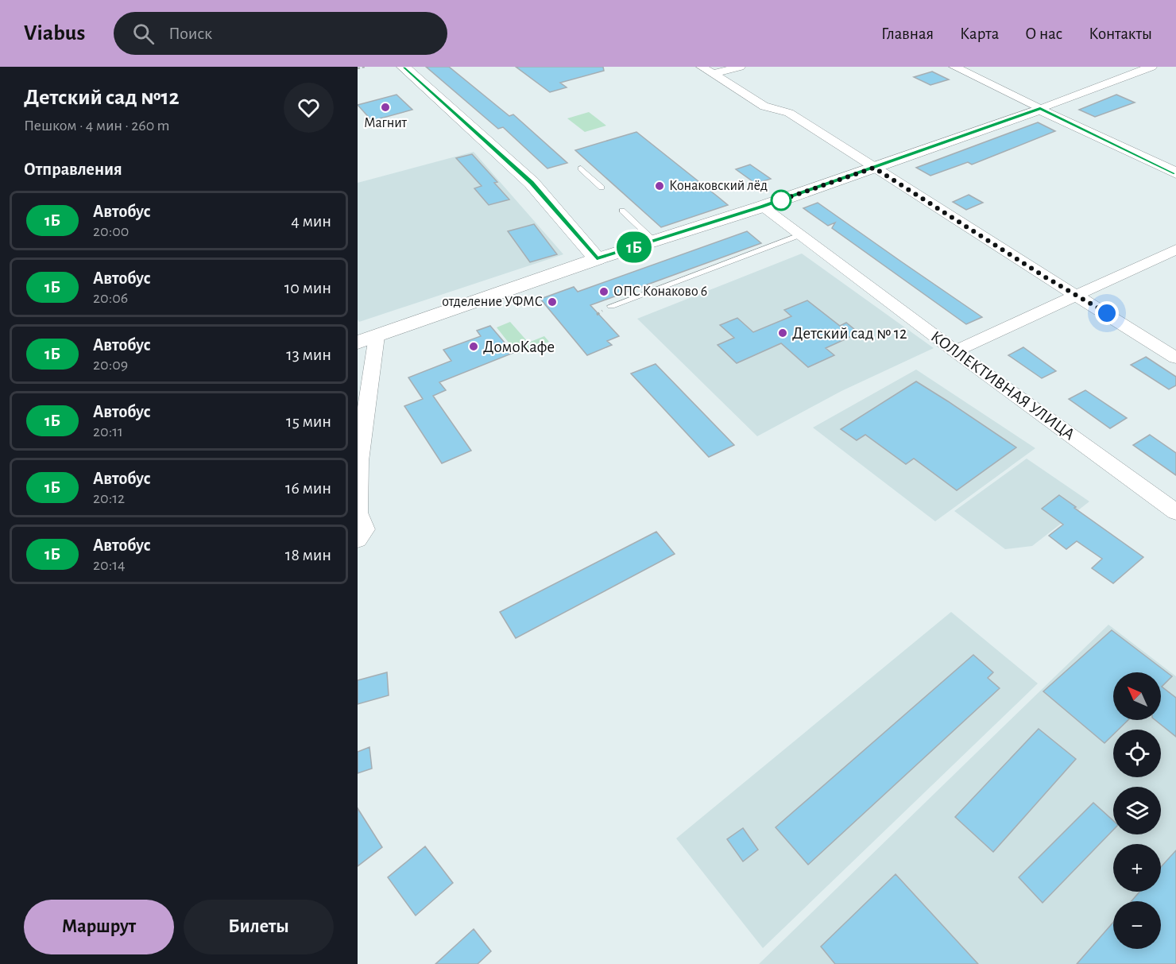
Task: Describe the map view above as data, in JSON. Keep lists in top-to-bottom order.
{
  "streets": {
    "street": ["КОЛЛЕКТИВНАЯ УЛИЦА"]
  },
  "places": [
    "Магнит",
    "Конаковский лёд",
    "ОПС Конаково 6",
    "отделение УФМС",
    "Детский сад № 12",
    "ДомоКафе"
  ],
  "lines": ["bus line 1Б"],
  "north": "top left",
  "page": {
    "header": "Viabus",
    "search": "Поиск",
    "nav": [
      "Главная",
      "Карта",
      "О нас",
      "Контакты"
    ],
    "heading": [
      ["Детский сад №12", "Пешком · 4 мин · 260 m"],
      "Отправления"
    ],
    "on_map": "1Б",
    "list": [
      {
        "mark": "1Б",
        "name": "Автобус",
        "note": "20:00",
        "value": "4 мин"
      },
      {
        "mark": "1Б",
        "name": "Автобус",
        "note": "20:06",
        "value": "10 мин"
      },
      {
        "mark": "1Б",
        "name": "Автобус",
        "note": "20:09",
        "value": "13 мин"
      },
      {
        "mark": "1Б",
        "name": "Автобус",
        "note": "20:11",
        "value": "15 мин"
      },
      {
        "mark": "1Б",
        "name": "Автобус",
        "note": "20:12",
        "value": "16 мин"
      },
      {
        "mark": "1Б",
        "name": "Автобус",
        "note": "20:14",
        "value": "18 мин"
      }
    ],
    "map_buttons": ["+", "−"],
    "buttons": ["Маршрут", "Билеты"]
  }
}
